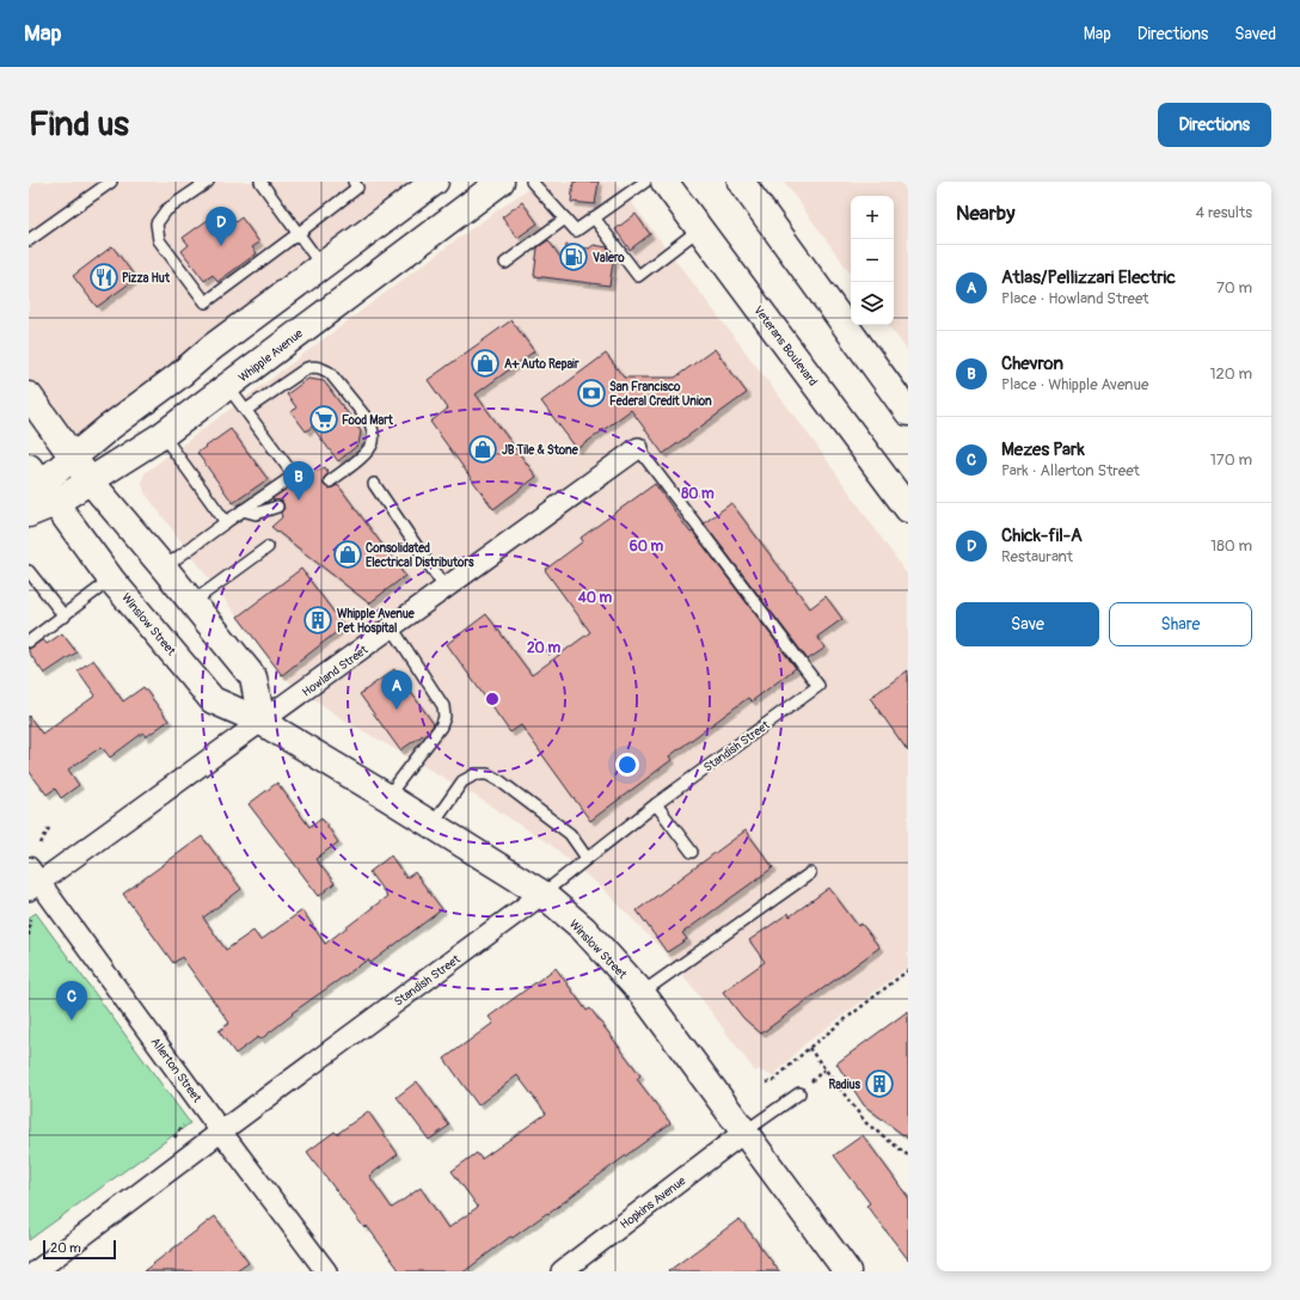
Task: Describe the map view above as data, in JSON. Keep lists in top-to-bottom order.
{
  "streets": {
    "main road": ["Veterans Boulevard", "Whipple Avenue", "Winslow Street"],
    "street": [
      "Howland Street",
      "Standish Street",
      "Allerton Street",
      "Hopkins Avenue"
    ]
  },
  "crossings": [
    ["Whipple Avenue", "Winslow Street"],
    ["Winslow Street", "Howland Street"],
    ["Winslow Street", "Standish Street"],
    ["Winslow Street", "Hopkins Avenue"],
    ["Howland Street", "Standish Street"],
    ["Howland Street", "Allerton Street"],
    ["Standish Street", "Allerton Street"]
  ],
  "places": {
    "fuel station": ["Valero"],
    "restaurant": ["Pizza Hut"],
    "shop": ["A+ Auto Repair", "JB Tile & Stone", "Consolidated Electrical Distributors"],
    "bank": ["San Francisco Federal Credit Union"],
    "supermarket": ["Food Mart"],
    "building": ["Whipple Avenue Pet Hospital", "Radius"]
  },
  "scale_bar": "20 m",
  "page": {
    "header": "Map",
    "nav": ["Map", "Directions", "Saved"],
    "buttons": [
      "Directions",
      ["Save", "Share"]
    ],
    "title": "Find us",
    "heading": ["Nearby", "4 results"],
    "map_buttons": ["+", "−"],
    "pins": [
      "D",
      "B",
      "A",
      "C"
    ],
    "list": [
      {
        "mark": "A",
        "name": "Atlas/Pellizzari Electric",
        "note": "Place · Howland Street",
        "value": "70 m"
      },
      {
        "mark": "B",
        "name": "Chevron",
        "note": "Place · Whipple Avenue",
        "value": "120 m"
      },
      {
        "mark": "C",
        "name": "Mezes Park",
        "note": "Park · Allerton Street",
        "value": "170 m"
      },
      {
        "mark": "D",
        "name": "Chick-fil-A",
        "note": "Restaurant",
        "value": "180 m"
      }
    ],
    "scale": "20 m"
  },
  "rings": [
    "80 m",
    "60 m",
    "40 m",
    "20 m"
  ]
}
